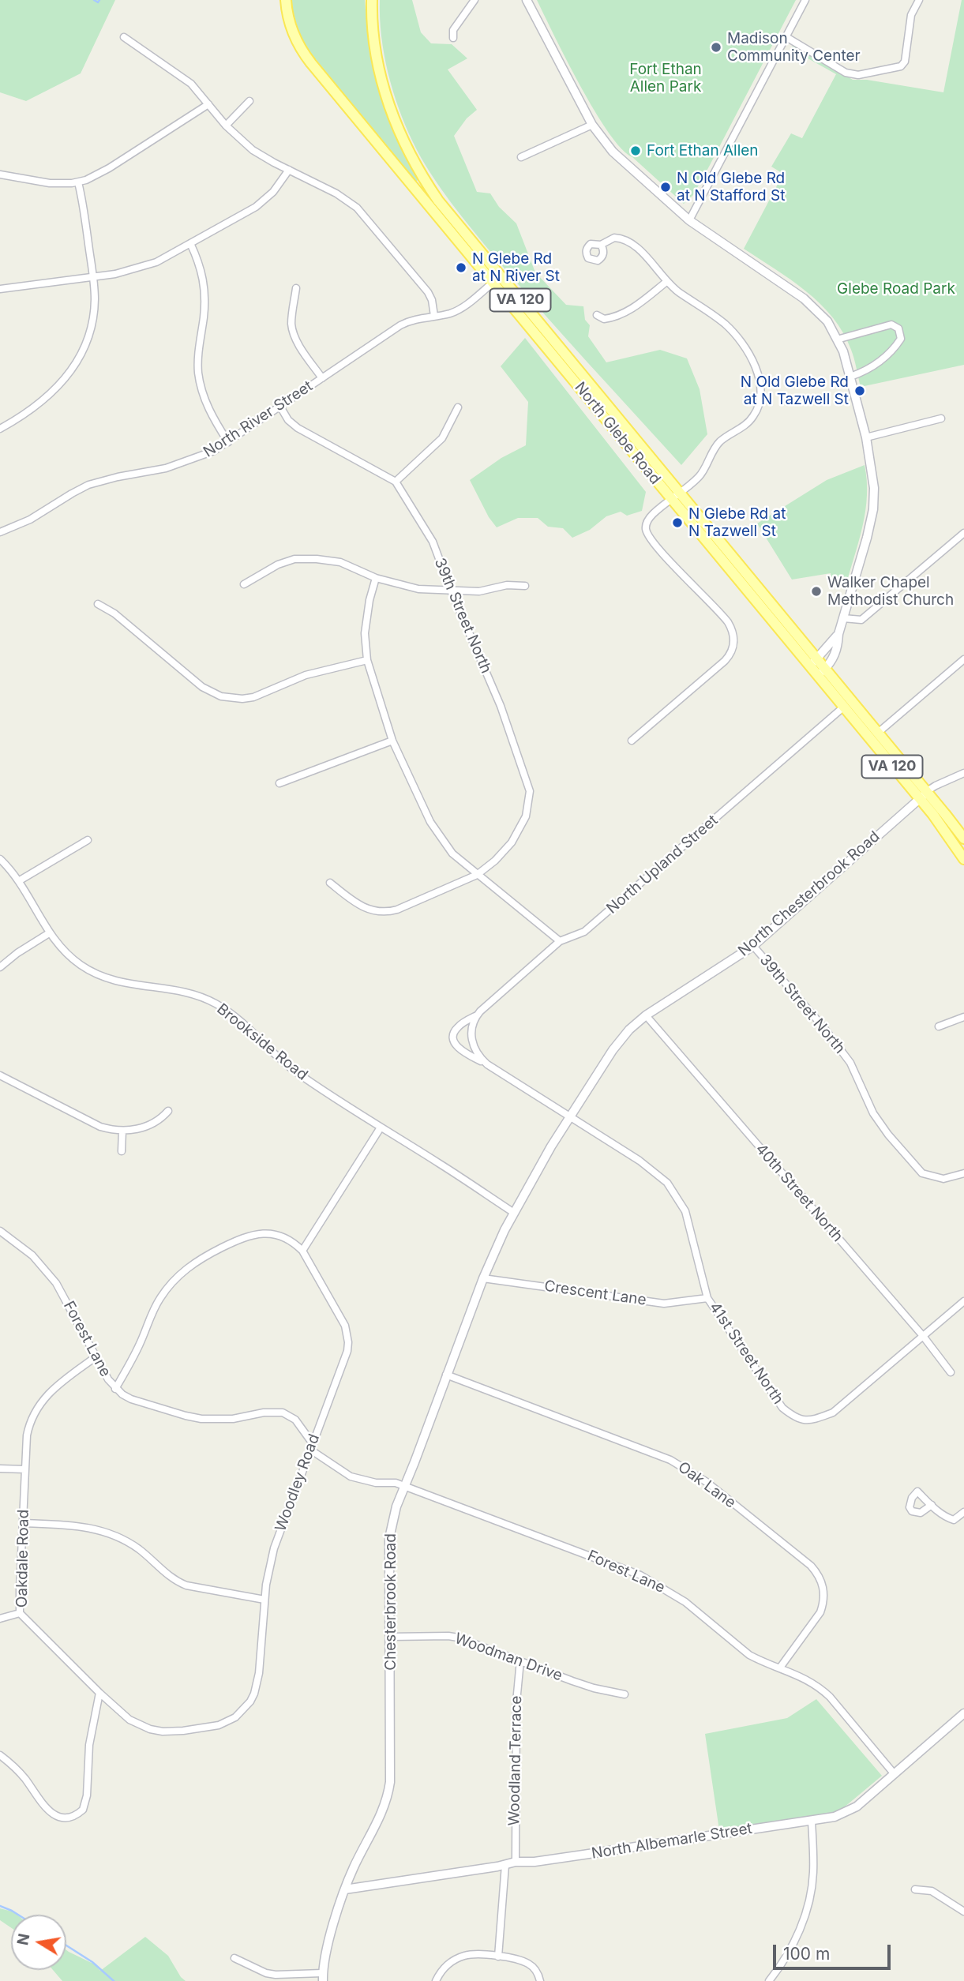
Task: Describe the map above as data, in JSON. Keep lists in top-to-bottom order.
{
  "streets": {
    "main road": ["VA 120", "North Glebe Road"],
    "street": [
      "North River Street",
      "39th Street North",
      "North Upland Street",
      "North Chesterbrook Road",
      "Brookside Road",
      "40th Street North",
      "Crescent Lane",
      "Forest Lane",
      "41st Street North",
      "Woodley Road",
      "Oak Lane",
      "Oakdale Road",
      "Chesterbrook Road",
      "Woodman Drive",
      "Woodland Terrace",
      "North Albemarle Street"
    ]
  },
  "crossings": [
    ["North River Street", "North Glebe Road"],
    ["North River Street", "39th Street North"],
    ["North Glebe Road", "North Upland Street"],
    ["North Glebe Road", "North Chesterbrook Road"],
    ["39th Street North", "North Chesterbrook Road"],
    ["North Upland Street", "41st Street North"],
    ["North Chesterbrook Road", "40th Street North"],
    ["North Chesterbrook Road", "41st Street North"],
    ["North Chesterbrook Road", "Chesterbrook Road"],
    ["Brookside Road", "Chesterbrook Road"],
    ["40th Street North", "41st Street North"],
    ["Crescent Lane", "41st Street North"],
    ["Crescent Lane", "Chesterbrook Road"],
    ["Forest Lane", "Woodley Road"],
    ["Forest Lane", "Oak Lane"],
    ["Forest Lane", "Oakdale Road"],
    ["Forest Lane", "Chesterbrook Road"],
    ["Forest Lane", "North Albemarle Street"],
    ["41st Street North", "Chesterbrook Road"],
    ["Woodley Road", "Oakdale Road"],
    ["Oak Lane", "Chesterbrook Road"],
    ["Chesterbrook Road", "Woodman Drive"],
    ["Chesterbrook Road", "North Albemarle Street"],
    ["Woodman Drive", "Woodland Terrace"],
    ["Woodland Terrace", "North Albemarle Street"]
  ],
  "parks": ["Fort Ethan Allen Park", "Glebe Road Park"],
  "places": [
    "Madison Community Center",
    "Fort Ethan Allen",
    "N Old Glebe Rd at N Stafford St",
    "N Glebe Rd at N River St",
    "N Old Glebe Rd at N Tazwell St",
    "N Glebe Rd at N Tazwell St",
    "Walker Chapel Methodist Church"
  ],
  "scale_bar": "100 m",
  "north": "left"
}
